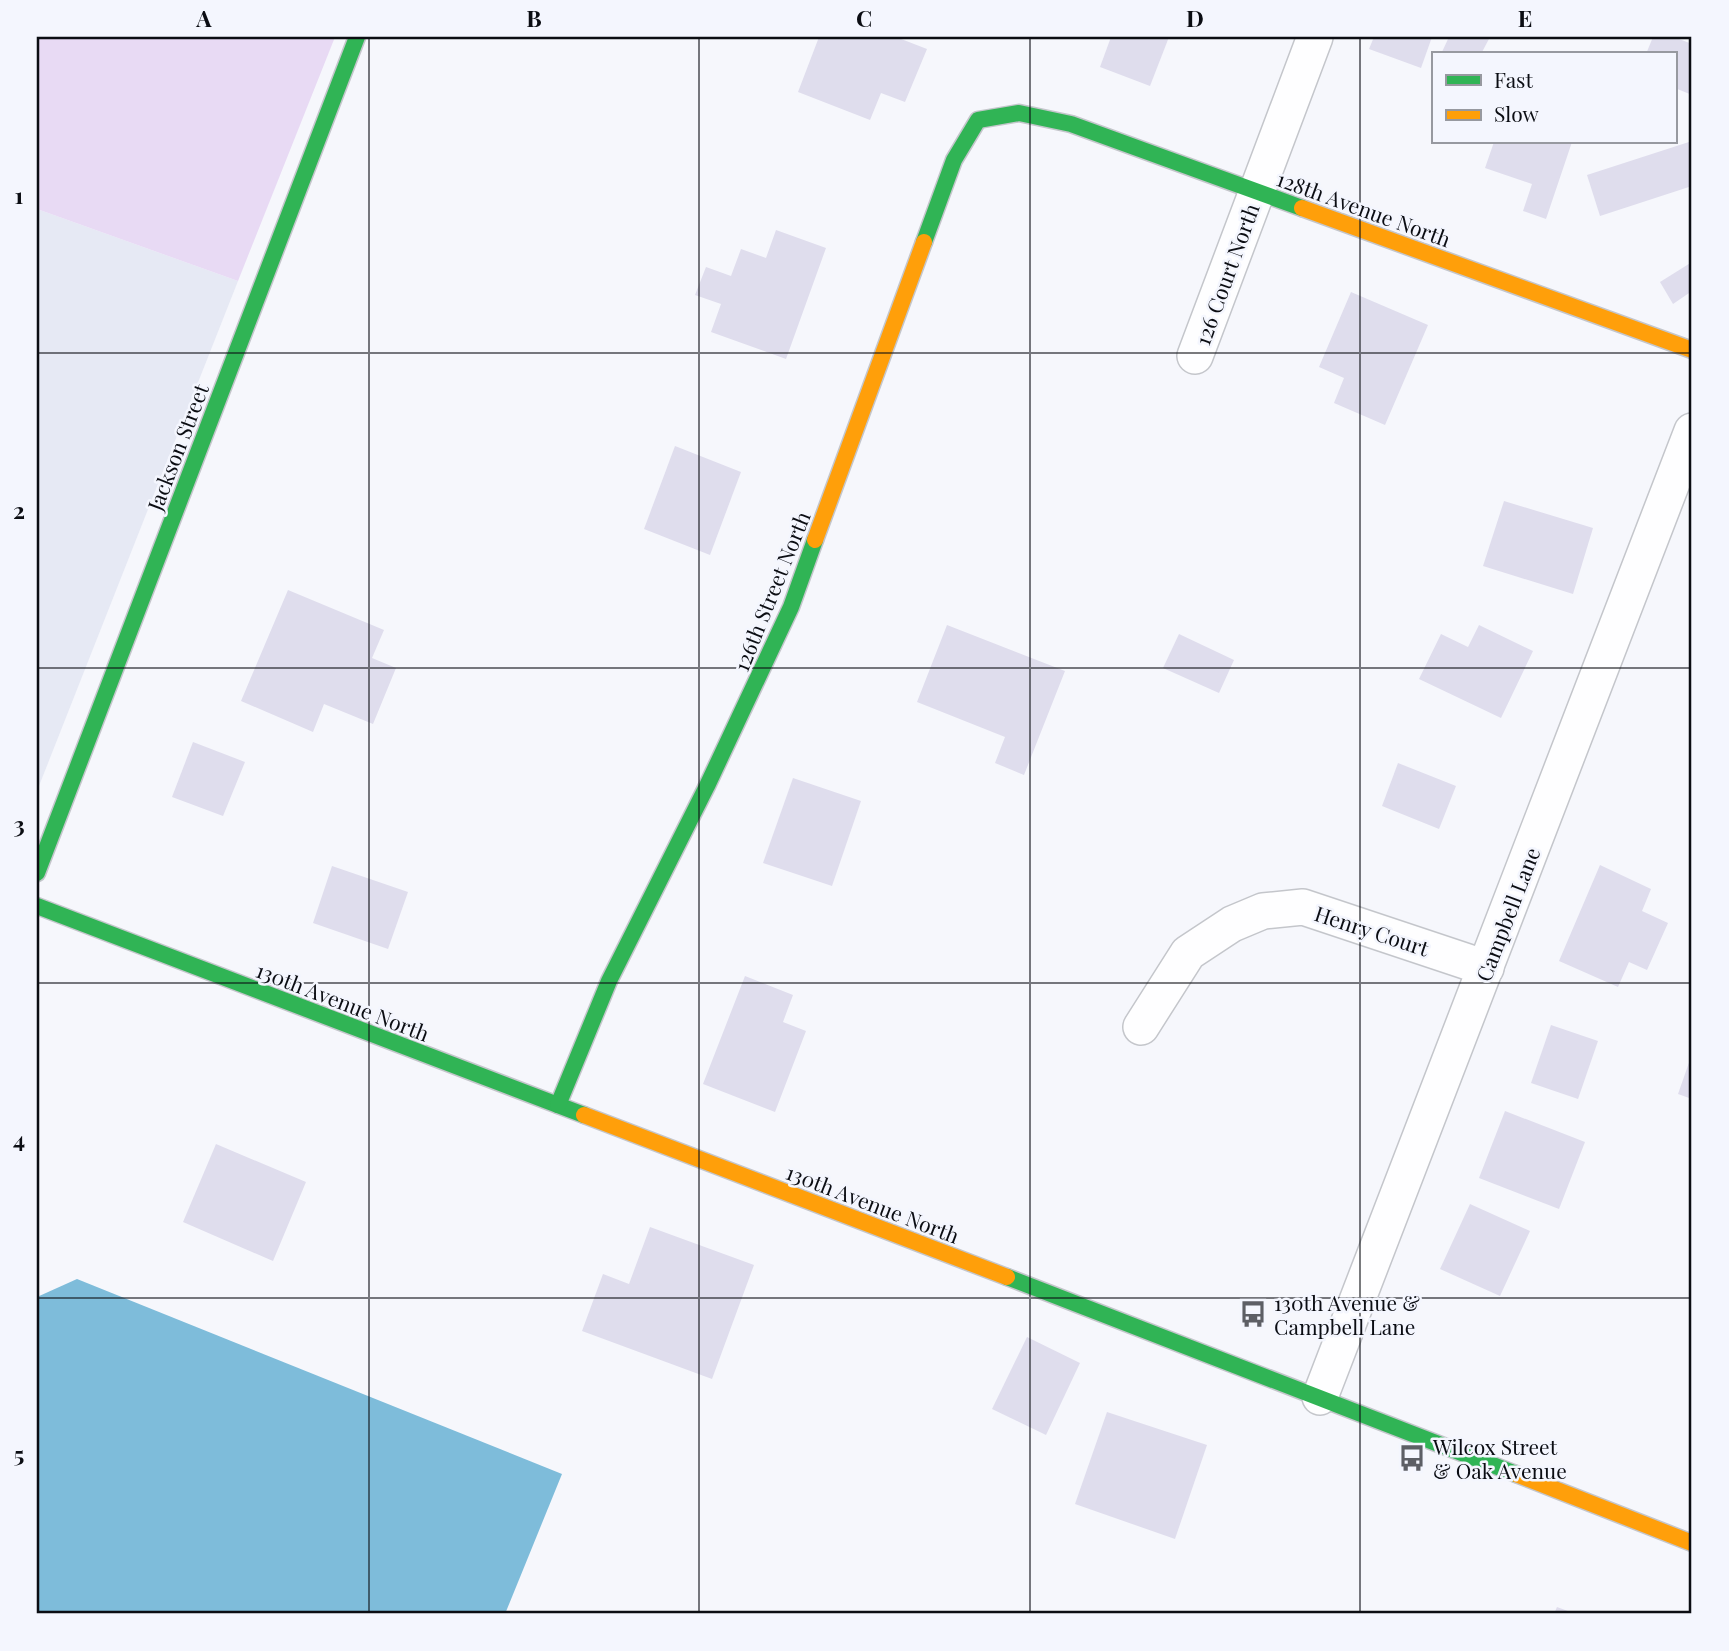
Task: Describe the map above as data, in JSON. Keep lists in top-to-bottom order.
{
  "streets": {
    "street": [
      "128th Avenue North",
      "126 Court North",
      "Jackson Street",
      "126th Street North",
      "Campbell Lane",
      "Henry Court",
      "130th Avenue North"
    ]
  },
  "crossings": [
    ["128th Avenue North", "126 Court North"],
    ["128th Avenue North", "126th Street North"],
    ["126th Street North", "130th Avenue North"],
    ["Campbell Lane", "Henry Court"],
    ["Campbell Lane", "130th Avenue North"]
  ],
  "places": {
    "bus stop": ["130th Avenue & Campbell Lane", "Wilcox Street & Oak Avenue"]
  },
  "legend": ["Fast", "Slow"],
  "grid": {
    "columns": [
      "A",
      "B",
      "C",
      "D",
      "E"
    ],
    "rows": [
      "1",
      "2",
      "3",
      "4",
      "5"
    ]
  }
}
